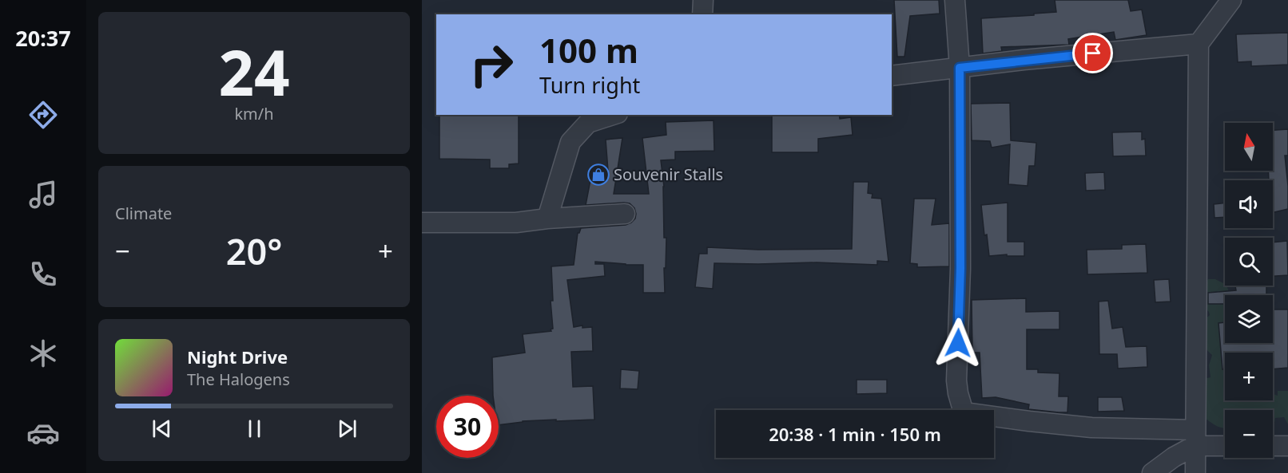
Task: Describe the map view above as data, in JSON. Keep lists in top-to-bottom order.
{
  "places": {
    "shop": ["Souvenir Stalls"]
  },
  "north": "top",
  "page": {
    "tabs": "20:37",
    "tile": [
      ["24", "km/h"],
      "Climate"
    ],
    "turn": ["100 m", "Turn right"],
    "map_buttons": ["+", "−"],
    "heat": ["−", "20°", "+"],
    "song": ["Night Drive", "The Halogens"],
    "limit": "30",
    "trip": "20:38 · 1 min · 150 m"
  }
}
